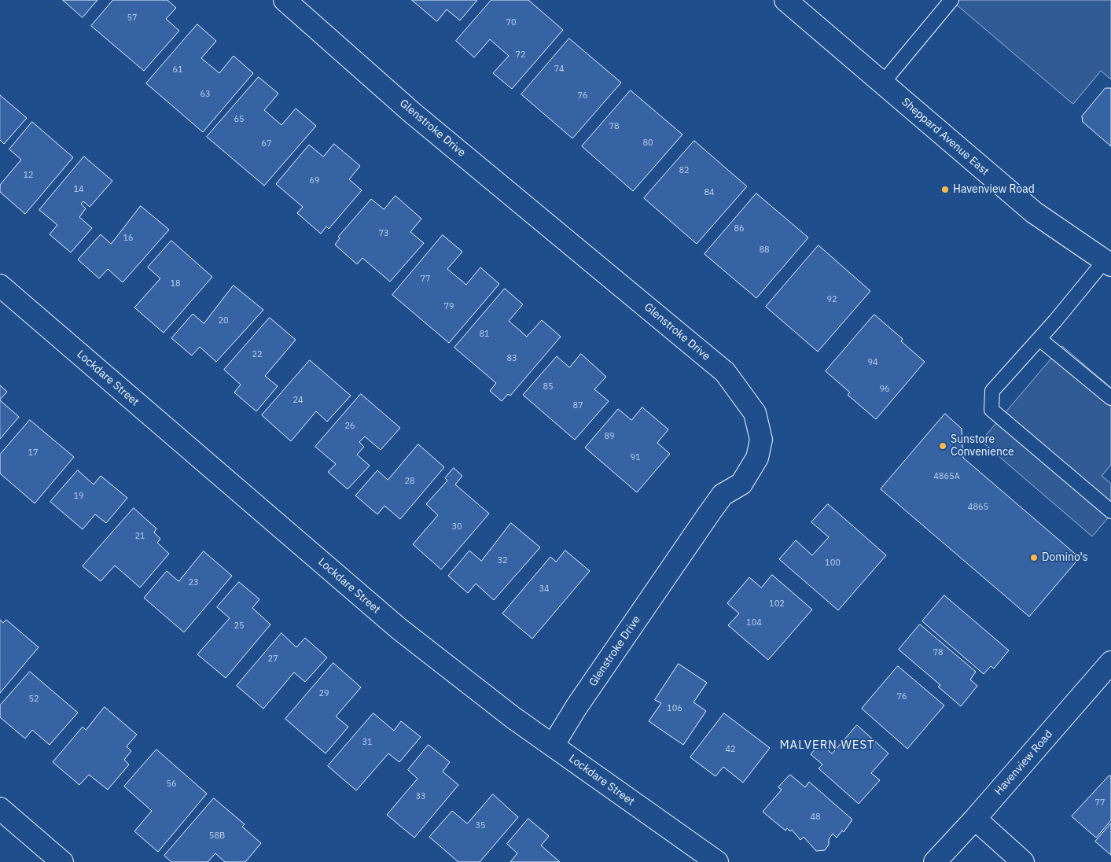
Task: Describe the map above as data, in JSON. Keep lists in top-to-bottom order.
{
  "streets": {
    "street": [
      "Glenstroke Drive",
      "Sheppard Avenue East",
      "Lockdare Street",
      "Havenview Road"
    ]
  },
  "crossings": [
    ["Glenstroke Drive", "Lockdare Street"]
  ],
  "districts": ["MALVERN WEST"],
  "places": ["Havenview Road", "Sunstore Convenience", "Domino's"],
  "house_numbers": [
    "57",
    "70",
    "72",
    "74",
    "61",
    "63",
    "76",
    "65",
    "78",
    "80",
    "67",
    "82",
    "12",
    "69",
    "14",
    "84",
    "86",
    "73",
    "16",
    "88",
    "77",
    "18",
    "92",
    "79",
    "20",
    "81",
    "22",
    "83",
    "94",
    "85",
    "96",
    "24",
    "87",
    "26",
    "89",
    "17",
    "91",
    "4865A",
    "28",
    "19",
    "4865",
    "30",
    "21",
    "32",
    "100",
    "23",
    "34",
    "102",
    "104",
    "25",
    "78",
    "27",
    "29",
    "76",
    "52",
    "106",
    "31",
    "42",
    "56",
    "33",
    "77",
    "48",
    "35",
    "58B"
  ]
}
